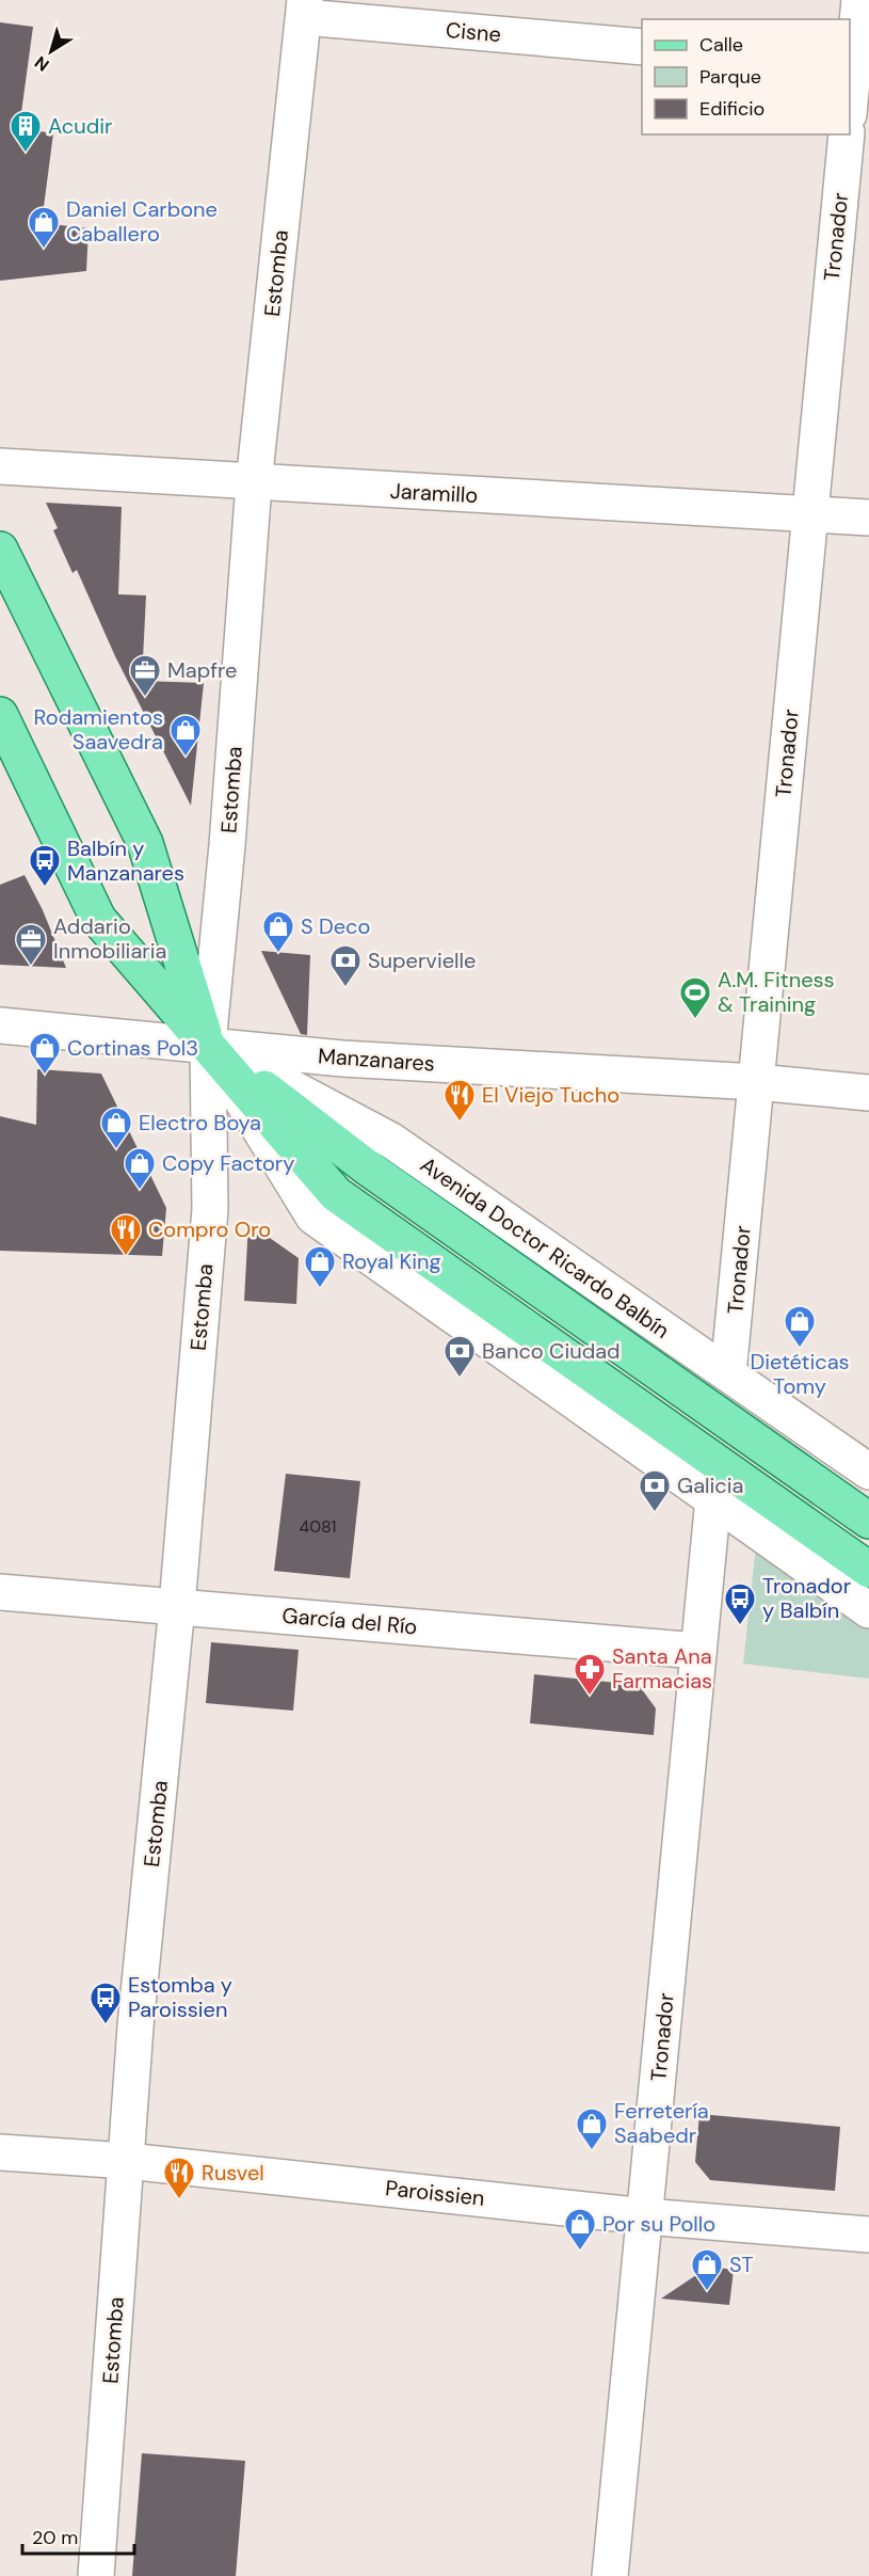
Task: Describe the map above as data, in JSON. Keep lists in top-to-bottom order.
{
  "streets": {
    "main road": ["Avenida Doctor Ricardo Balbín"],
    "street": [
      "Cisne",
      "Tronador",
      "Estomba",
      "Jaramillo",
      "Manzanares",
      "García del Río",
      "Paroissien"
    ]
  },
  "crossings": [
    ["Cisne", "Estomba"],
    ["Tronador", "Jaramillo"],
    ["Tronador", "Manzanares"],
    ["Tronador", "Avenida Doctor Ricardo Balbín"],
    ["Tronador", "García del Río"],
    ["Tronador", "Paroissien"],
    ["Estomba", "Jaramillo"],
    ["Estomba", "Manzanares"],
    ["Estomba", "Avenida Doctor Ricardo Balbín"],
    ["Estomba", "García del Río"],
    ["Estomba", "Paroissien"],
    ["Manzanares", "Avenida Doctor Ricardo Balbín"]
  ],
  "places": {
    "building": ["Acudir"],
    "shop": [
      "Daniel Carbone Caballero",
      "Rodamientos Saavedra",
      "S Deco",
      "Cortinas Pol3",
      "Electro Boya",
      "Copy Factory",
      "Royal King",
      "Dietéticas Tomy",
      "Ferretería Saabedr",
      "Por su Pollo",
      "ST"
    ],
    "office": ["Mapfre", "Addario Inmobiliaria"],
    "bus stop": ["Balbín y Manzanares", "Tronador y Balbín", "Estomba y Paroissien"],
    "bank": ["Supervielle", "Banco Ciudad", "Galicia"],
    "sports": ["A.M. Fitness & Training"],
    "restaurant": ["El Viejo Tucho", "Compro Oro", "Rusvel"],
    "pharmacy": ["Santa Ana Farmacias"]
  },
  "house_numbers": ["4081"],
  "legend": ["Calle", "Parque", "Edificio"],
  "scale_bar": "20 m",
  "north": "bottom left"
}
